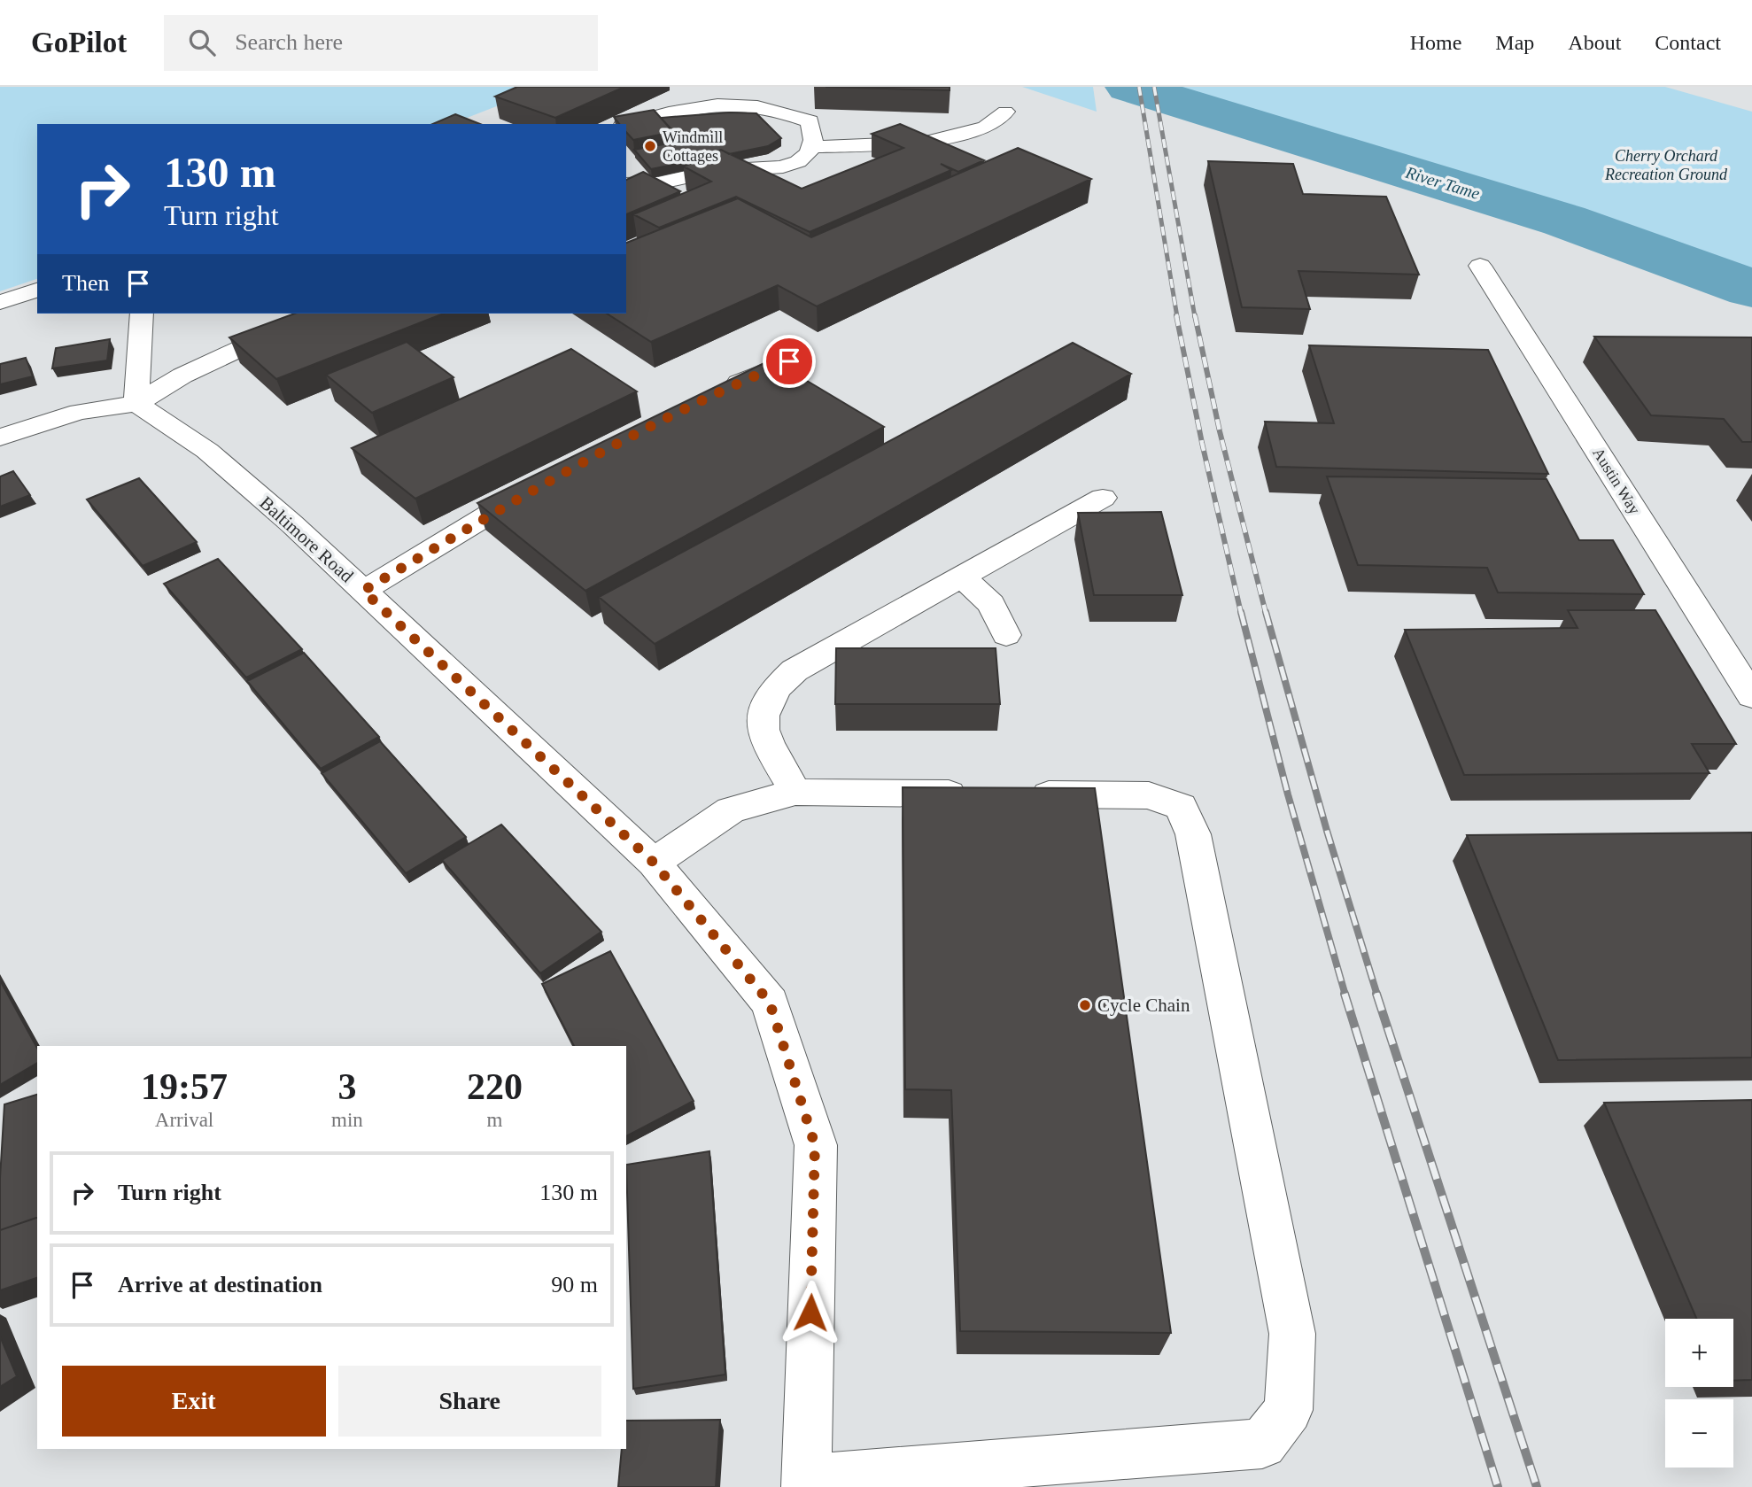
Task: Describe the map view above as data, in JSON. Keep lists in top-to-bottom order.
{
  "streets": {
    "street": ["Austin Way", "Baltimore Road"]
  },
  "water": ["River Tame"],
  "parks": ["Cherry Orchard Recreation Ground"],
  "places": ["Windmill Cottages", "Cycle Chain"],
  "page": {
    "header": "GoPilot",
    "search": "Search here",
    "nav": [
      "Home",
      "Map",
      "About",
      "Contact"
    ],
    "turn": ["130 m", "Turn right"],
    "then": "Then",
    "eta": [
      "19:57",
      "Arrival",
      "3",
      "min",
      "220",
      "m"
    ],
    "list": [
      {
        "name": "Turn right",
        "value": "130 m"
      },
      {
        "name": "Arrive at destination",
        "value": "90 m"
      }
    ],
    "map_buttons": ["+", "−"],
    "buttons": ["Exit", "Share"]
  }
}
